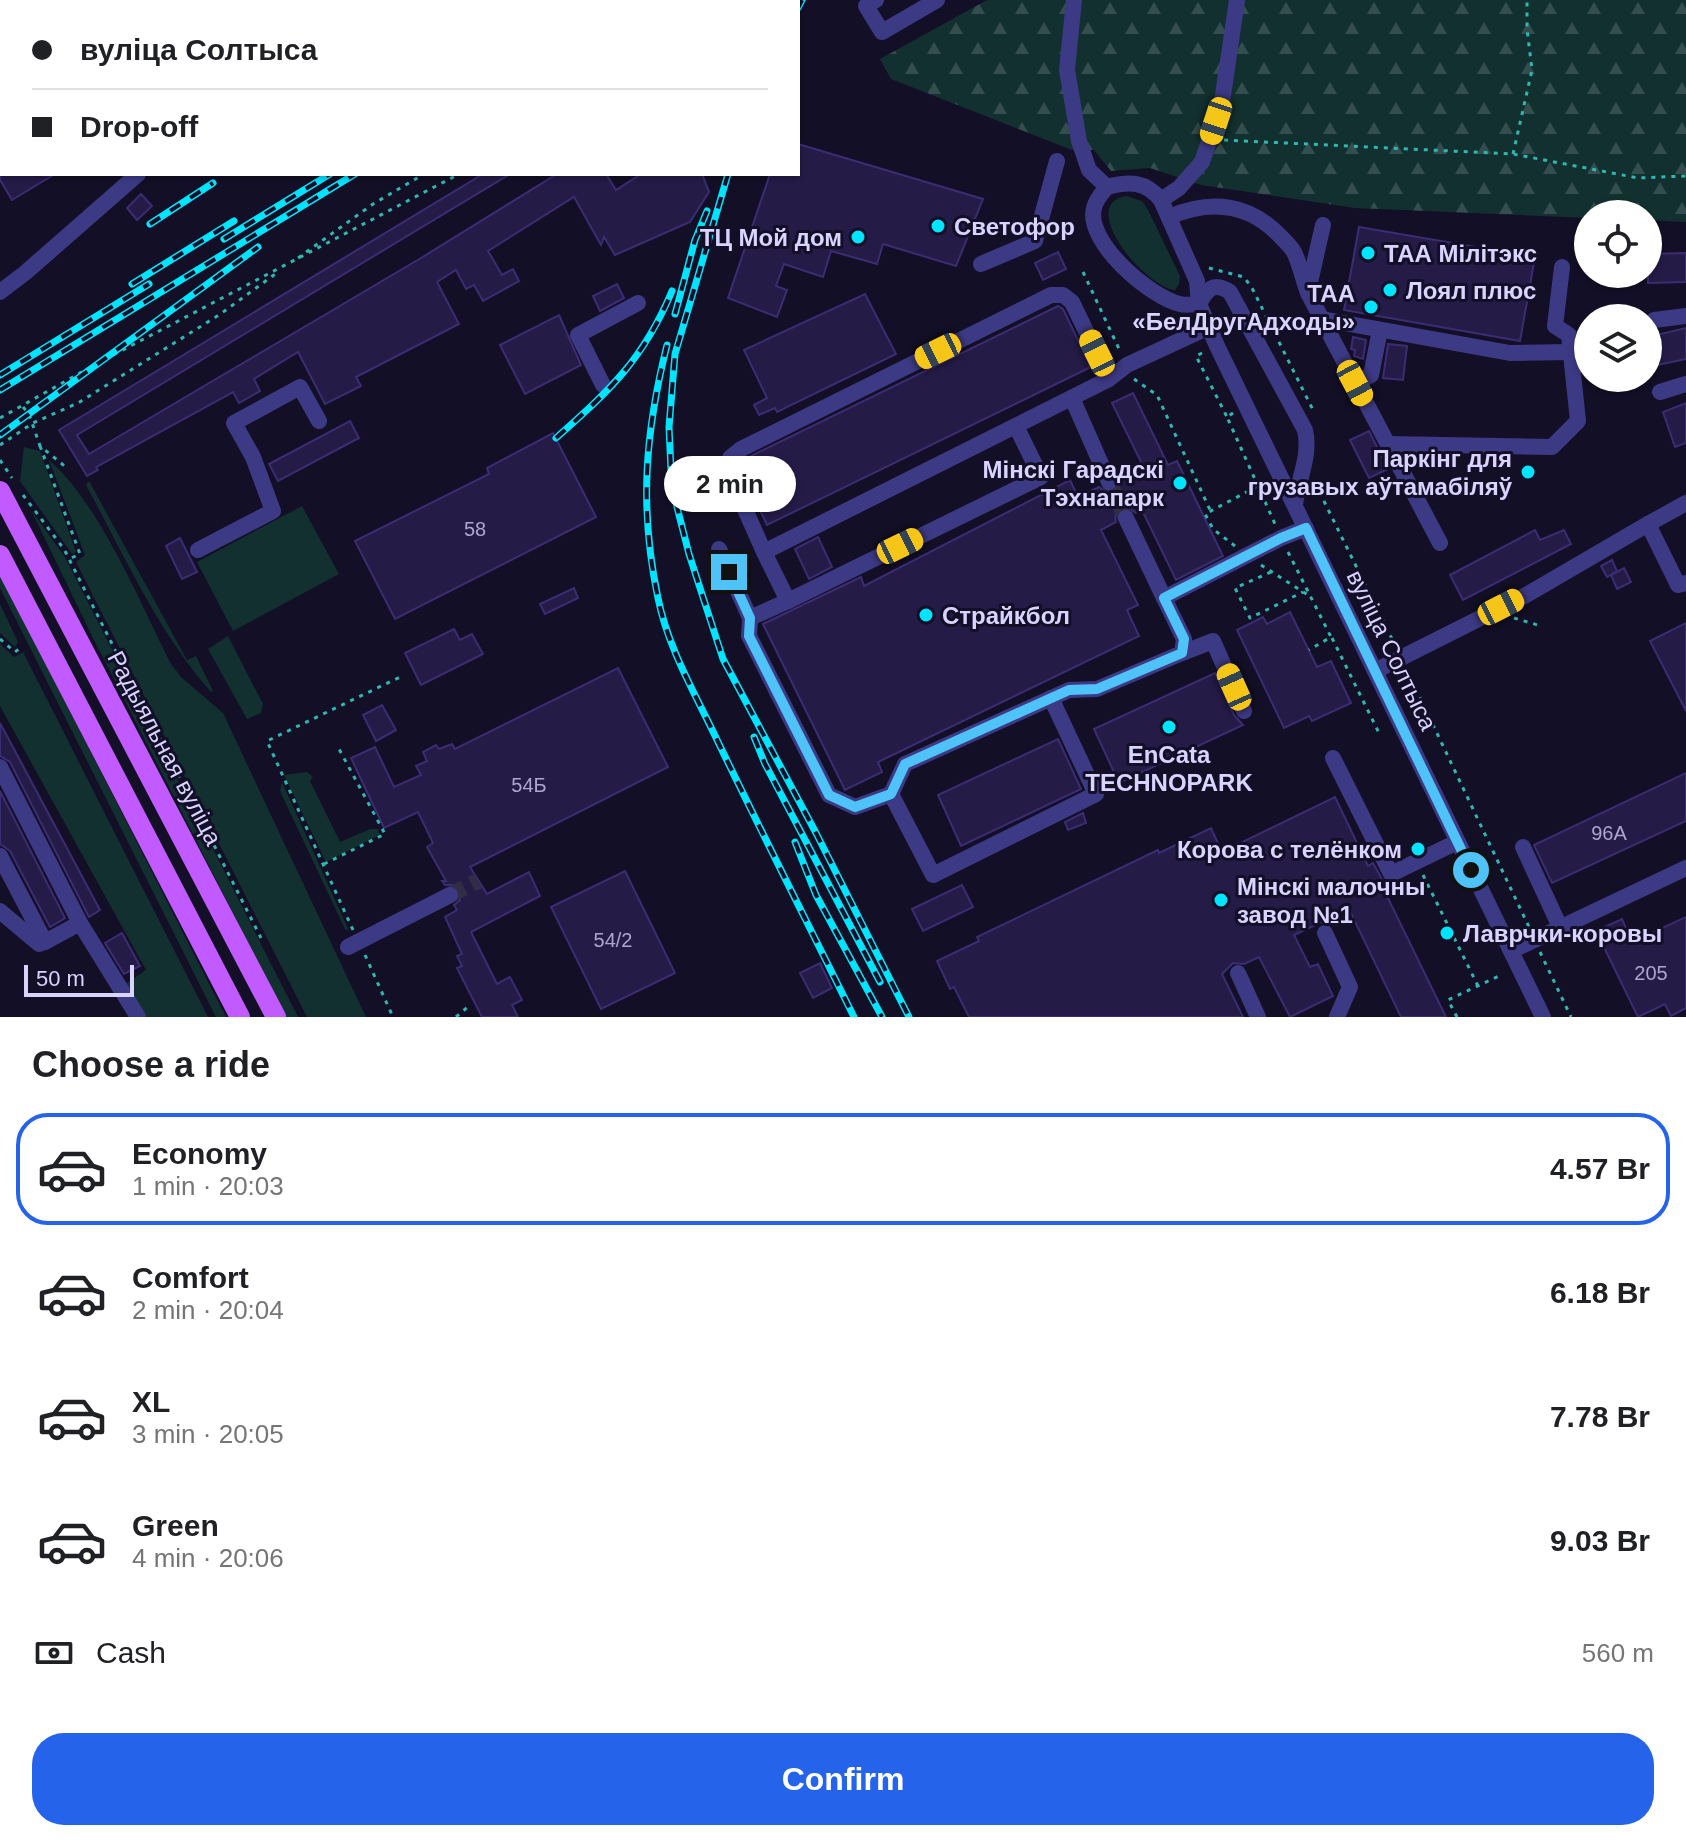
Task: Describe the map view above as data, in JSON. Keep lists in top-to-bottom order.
{
  "streets": {
    "main road": ["Радыяльная вуліца"],
    "street": ["вуліца Солтыса"]
  },
  "places": [
    "Светофор",
    "ТЦ Мой дом",
    "ТАА Мілітэкс",
    "Лоял плюс",
    "ТАА «БелДругАдходы»",
    "Паркінг для грузавых аўтамабіляў",
    "Мінскі Гарадскі Тэхнапарк",
    "Страйкбол",
    "EnCata TECHNOPARK",
    "Корова с телёнком",
    "Мінскі малочны завод №1",
    "Лаврчки-коровы"
  ],
  "house_numbers": [
    "58",
    "54Б",
    "96А",
    "54/2",
    "205"
  ],
  "scale_bar": "50 m",
  "page": {
    "banner": ["вуліца Солтыса", "Drop-off"],
    "bubble": "2 min",
    "scale": "50 m",
    "heading": "Choose a ride",
    "list": [
      {
        "name": "Economy",
        "note": "1 min · 20:03",
        "value": "4.57 Br"
      },
      {
        "name": "Comfort",
        "note": "2 min · 20:04",
        "value": "6.18 Br"
      },
      {
        "name": "XL",
        "note": "3 min · 20:05",
        "value": "7.78 Br"
      },
      {
        "name": "Green",
        "note": "4 min · 20:06",
        "value": "9.03 Br"
      }
    ],
    "pay": ["Cash", "560 m"],
    "buttons": "Confirm"
  }
}
